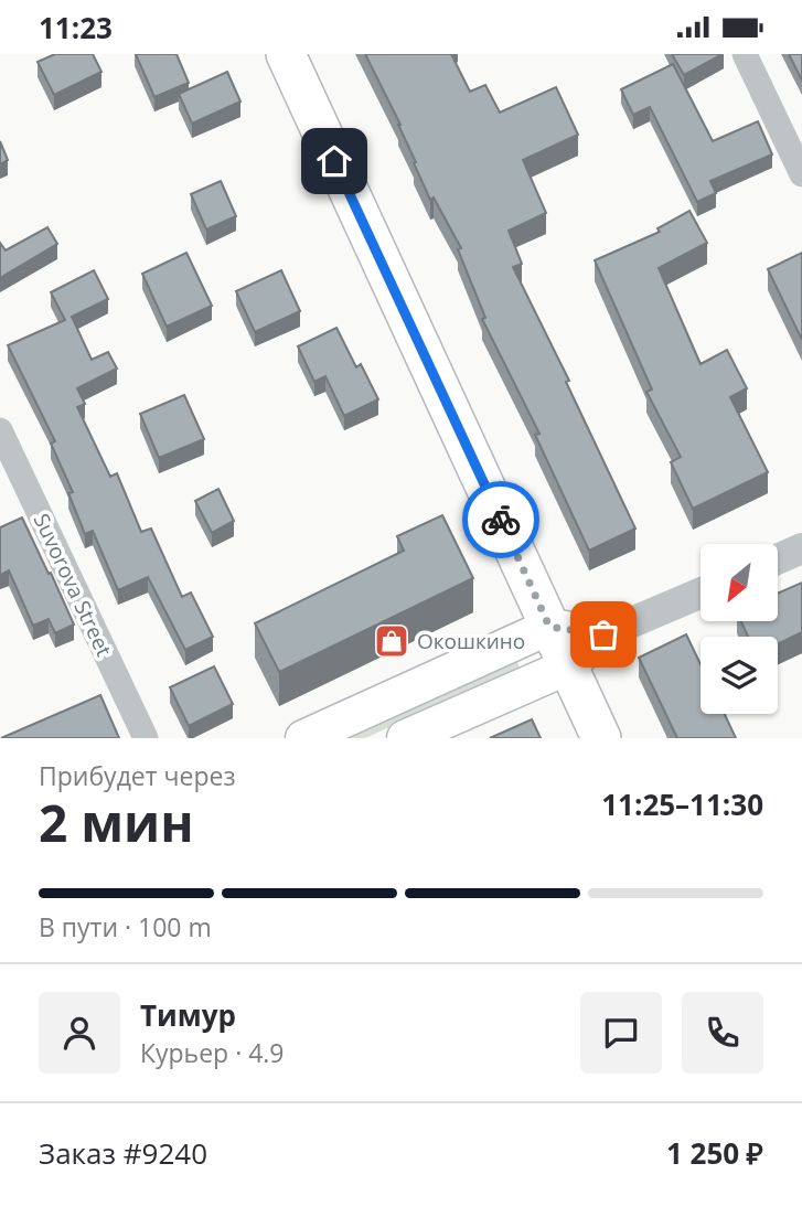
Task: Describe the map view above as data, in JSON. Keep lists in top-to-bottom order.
{
  "streets": {
    "street": ["Suvorova Street"]
  },
  "places": {
    "shop": ["Окошкино"]
  },
  "north": "bottom left",
  "page": {
    "status": "11:23",
    "heading": ["2 мин", "Прибудет через", "11:25–11:30"],
    "panel": [
      "Тимур",
      "Курьер · 4.9",
      "Заказ #9240",
      "1 250 ₽"
    ],
    "bar": "В пути · 100 m"
  }
}
